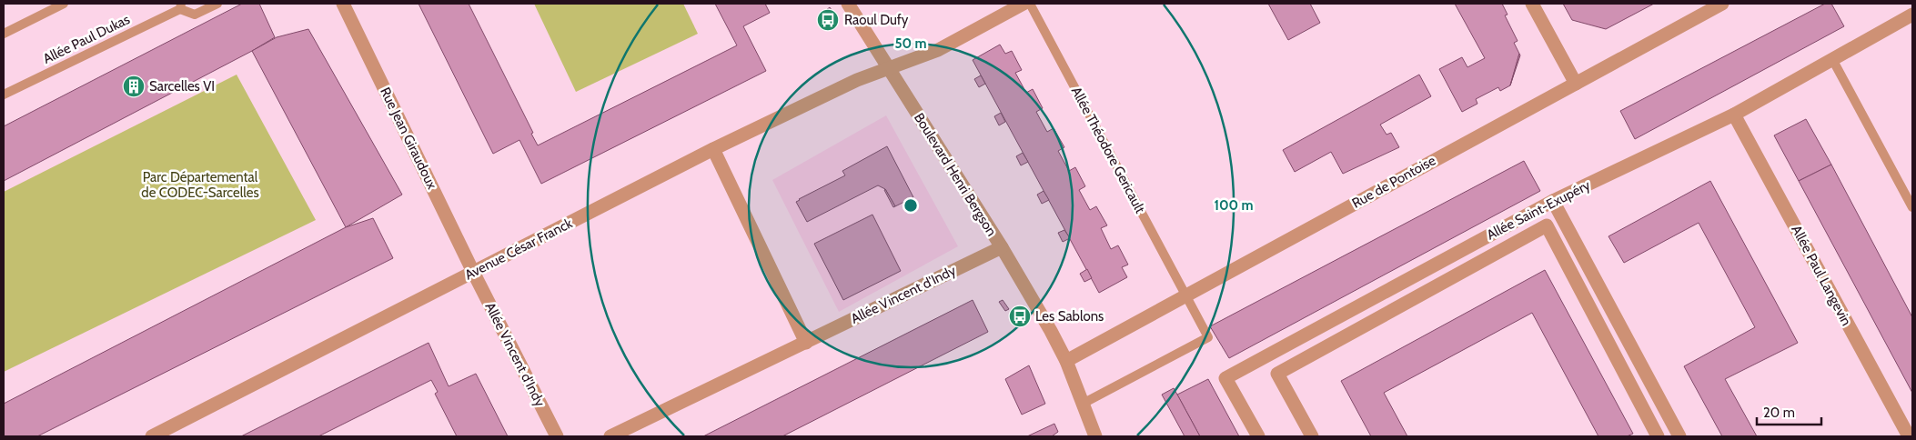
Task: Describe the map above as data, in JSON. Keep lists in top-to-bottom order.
{
  "streets": {
    "street": [
      "Rue Jean Giraudoux",
      "Boulevard Henri Bergson",
      "Rue de Pontoise",
      "Allée Saint-Exupéry",
      "Avenue César Franck",
      "Allée Paul Langevin",
      "Allée Vincent d'Indy"
    ],
    "lane": ["Allée Paul Dukas", "Allée Théodore Gericault"]
  },
  "crossings": [
    ["Rue Jean Giraudoux", "Avenue César Franck"],
    ["Rue Jean Giraudoux", "Allée Vincent d'Indy"],
    ["Allée Théodore Gericault", "Boulevard Henri Bergson"],
    ["Allée Théodore Gericault", "Rue de Pontoise"],
    ["Allée Théodore Gericault", "Avenue César Franck"],
    ["Boulevard Henri Bergson", "Rue de Pontoise"],
    ["Boulevard Henri Bergson", "Avenue César Franck"],
    ["Boulevard Henri Bergson", "Allée Vincent d'Indy"],
    ["Allée Saint-Exupéry", "Allée Paul Langevin"],
    ["Avenue César Franck", "Allée Vincent d'Indy"]
  ],
  "parks": ["Parc Départemental de CODEC-Sarcelles"],
  "places": {
    "bus stop": ["Raoul Dufy", "Les Sablons"],
    "building": ["Sarcelles VI"]
  },
  "scale_bar": "20 m",
  "rings": ["50 m", "100 m"]
}
